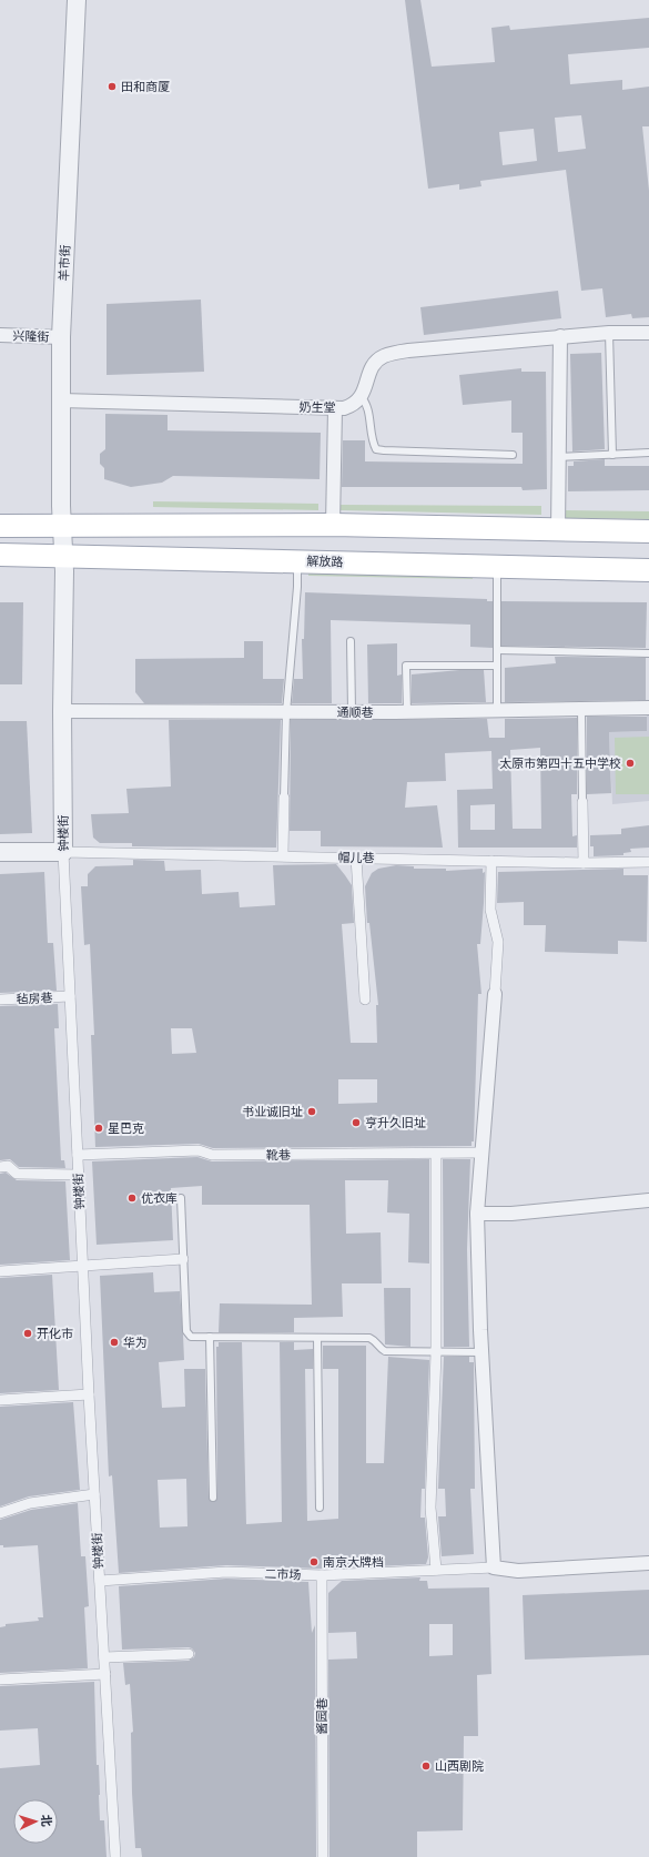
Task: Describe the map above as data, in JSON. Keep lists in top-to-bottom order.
{
  "streets": {
    "main road": ["解放路"],
    "street": [
      "羊市街",
      "兴隆街",
      "奶生堂",
      "通顺巷",
      "钟楼街",
      "帽儿巷",
      "毡房巷",
      "靴巷",
      "二市场",
      "酱园巷"
    ]
  },
  "crossings": [
    ["羊市街", "兴隆街"],
    ["羊市街", "奶生堂"],
    ["羊市街", "钟楼街"],
    ["解放路", "钟楼街"],
    ["通顺巷", "钟楼街"],
    ["钟楼街", "帽儿巷"],
    ["钟楼街", "毡房巷"],
    ["钟楼街", "靴巷"],
    ["钟楼街", "二市场"],
    ["二市场", "酱园巷"]
  ],
  "places": [
    "田和商厦",
    "太原市第四十五中学校",
    "书业诚旧址",
    "亨升久旧址",
    "星巴克",
    "优衣库",
    "开化市",
    "华为",
    "南京大牌档",
    "山西剧院"
  ],
  "north": "right"
}
